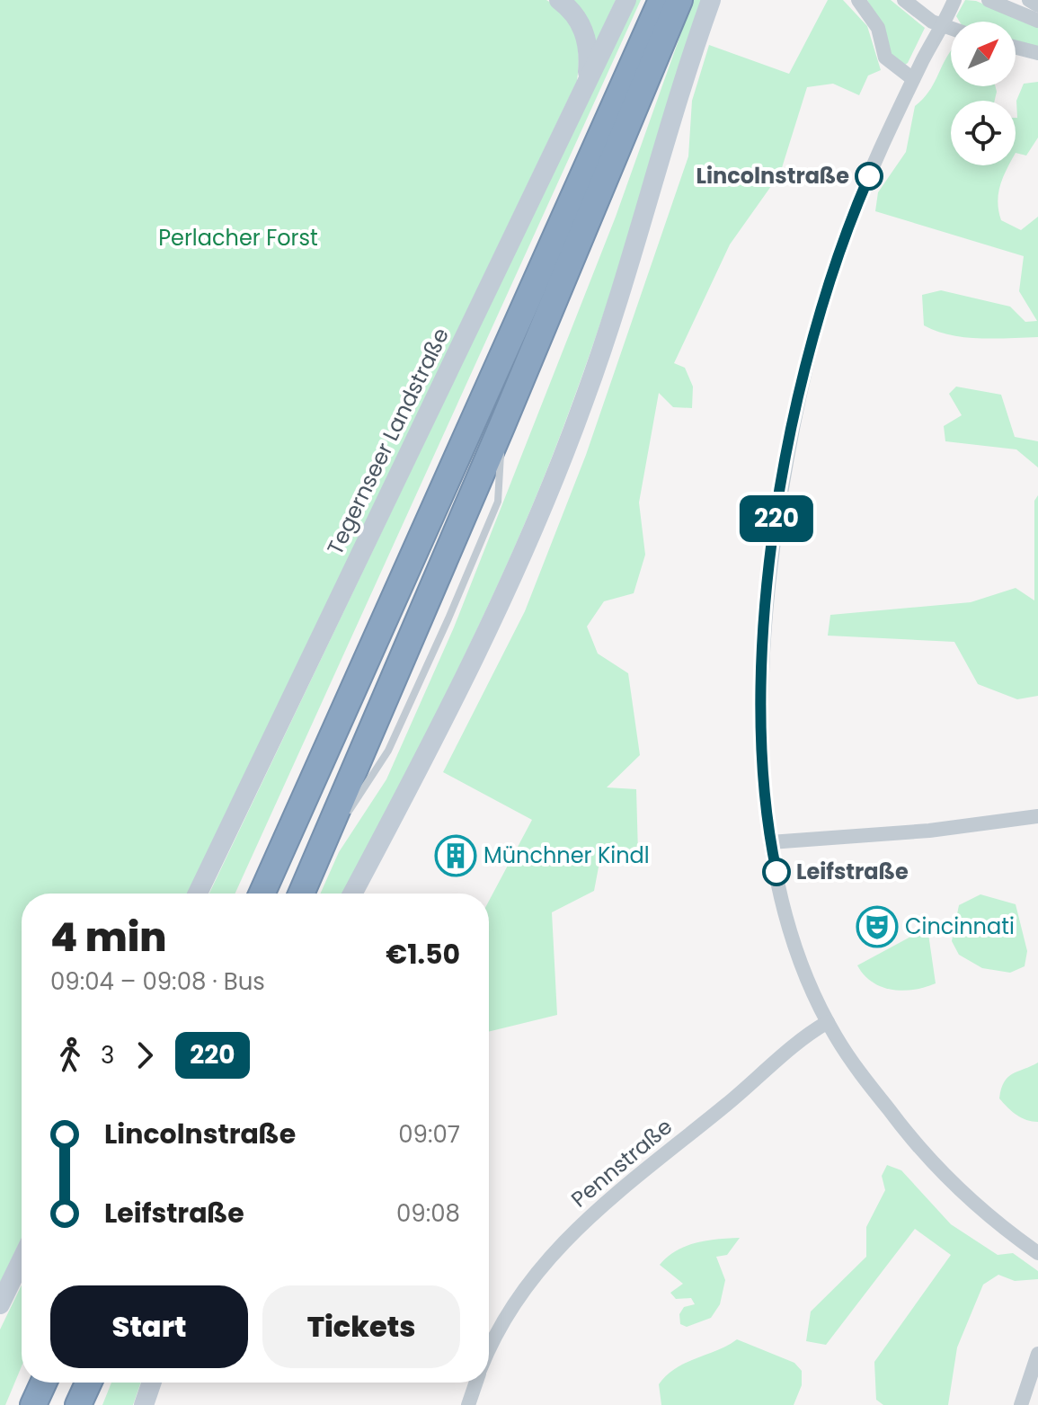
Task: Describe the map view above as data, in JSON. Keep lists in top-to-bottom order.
{
  "streets": {
    "main road": ["Tegernseer Landstraße"],
    "street": ["Pennstraße"]
  },
  "parks": ["Perlacher Forst"],
  "places": {
    "other": ["Lincolnstraße", "Leifstraße"],
    "building": ["Münchner Kindl"],
    "theatre": ["Cincinnati"]
  },
  "lines": ["bus line 220"],
  "north": "top right",
  "page": {
    "on_map": "220",
    "heading": ["4 min", "09:04 – 09:08 · Bus", "€1.50"],
    "legs": ["3", "220"],
    "list": [
      {
        "name": "Lincolnstraße",
        "value": "09:07"
      },
      {
        "name": "Leifstraße",
        "value": "09:08"
      }
    ],
    "buttons": ["Start", "Tickets"]
  }
}
